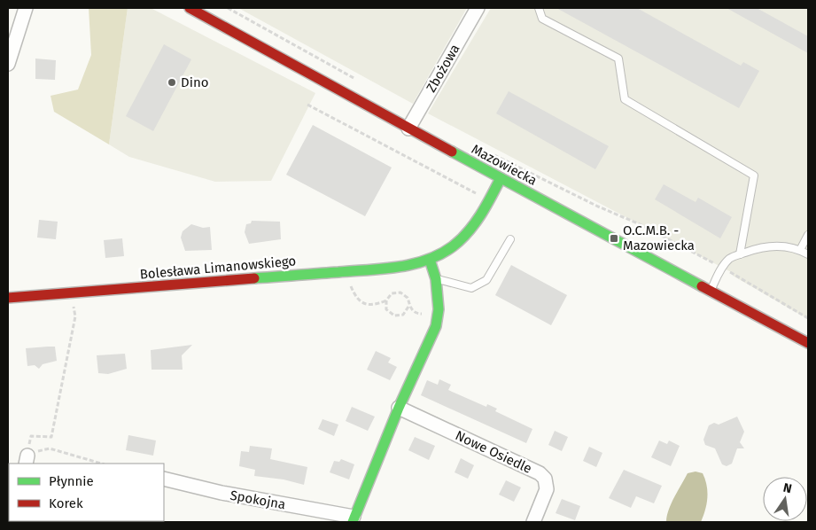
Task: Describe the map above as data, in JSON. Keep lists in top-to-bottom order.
{
  "streets": {
    "street": [
      "Zbożowa",
      "Mazowiecka",
      "Bolesława Limanowskiego",
      "Nowe Osiedle",
      "Spokojna"
    ]
  },
  "crossings": [
    ["Zbożowa", "Mazowiecka"]
  ],
  "places": {
    "other": ["Dino"],
    "transit": ["O.C.M.B. - Mazowiecka"]
  },
  "legend": ["Płynnie", "Korek"],
  "north": "top"
}
